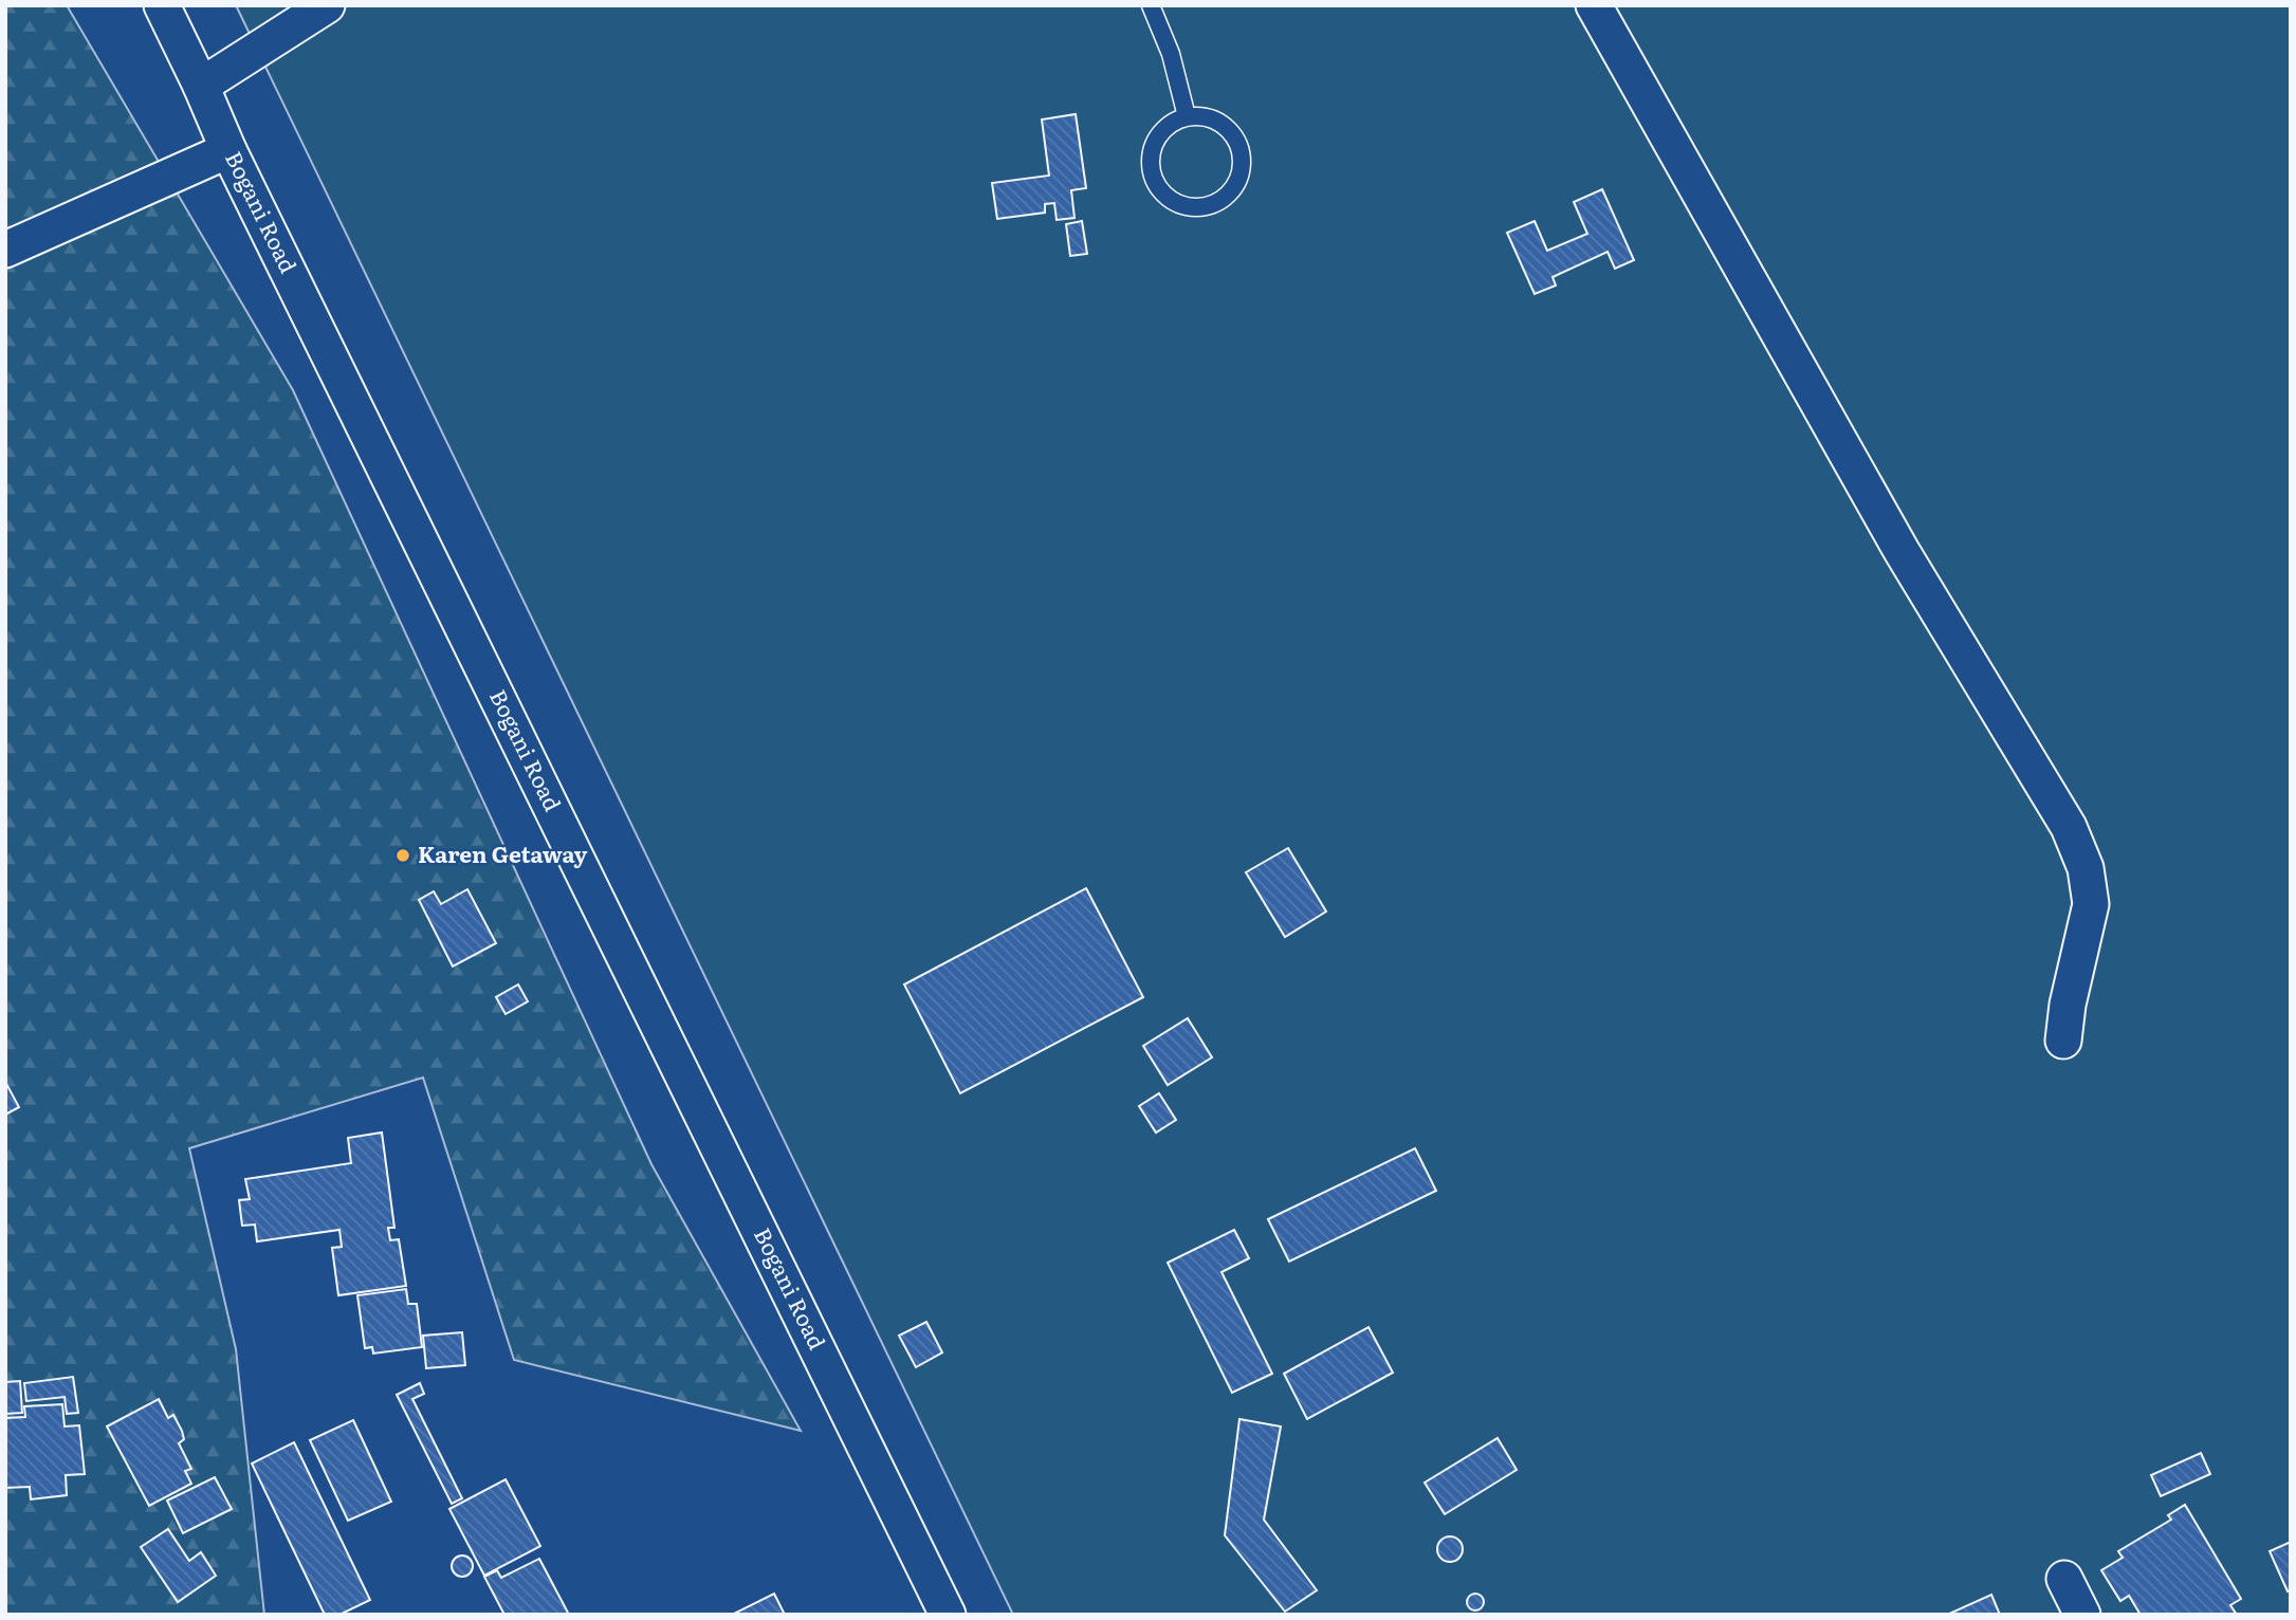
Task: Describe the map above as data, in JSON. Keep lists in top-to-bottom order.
{
  "streets": {
    "street": ["Bogani Road"]
  },
  "places": ["Karen Getaway"]
}
